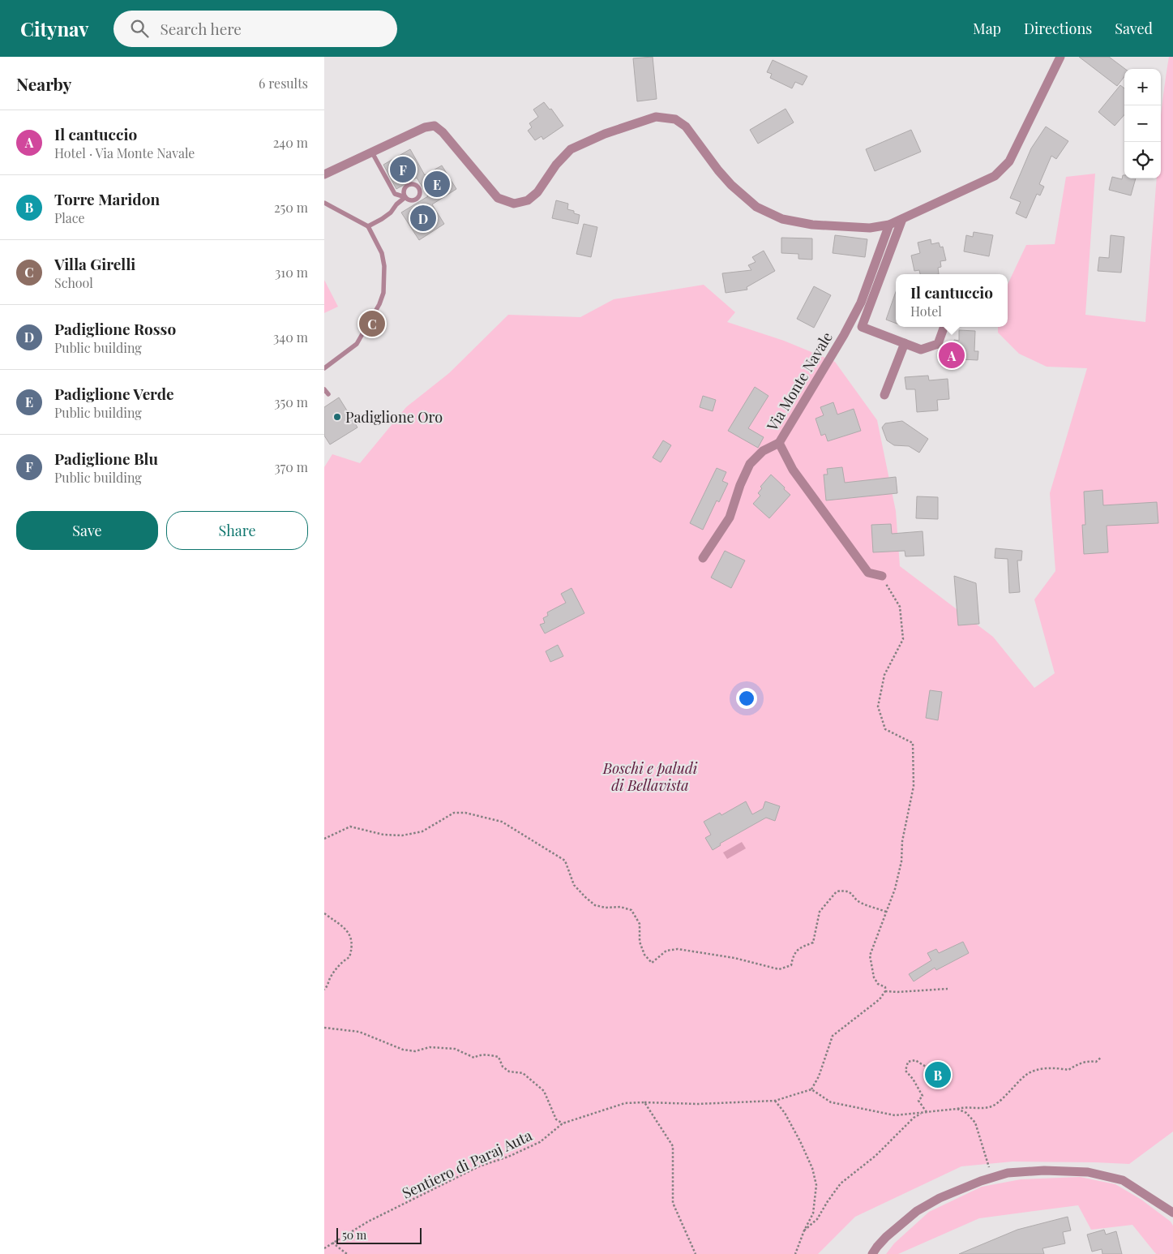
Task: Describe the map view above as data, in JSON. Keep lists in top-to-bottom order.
{
  "streets": {
    "street": ["Via Monte Navale"],
    "path": ["Sentiero di Paraj Auta"]
  },
  "parks": ["Boschi e paludi di Bellavista"],
  "places": ["Padiglione Oro"],
  "scale_bar": "50 m",
  "page": {
    "header": "Citynav",
    "search": "Search here",
    "nav": ["Map", "Directions", "Saved"],
    "heading": ["Nearby", "6 results"],
    "map_buttons": ["+", "−"],
    "list": [
      {
        "mark": "A",
        "name": "Il cantuccio",
        "note": "Hotel · Via Monte Navale",
        "value": "240 m"
      },
      {
        "mark": "B",
        "name": "Torre Maridon",
        "note": "Place",
        "value": "250 m"
      },
      {
        "mark": "C",
        "name": "Villa Girelli",
        "note": "School",
        "value": "310 m"
      },
      {
        "mark": "D",
        "name": "Padiglione Rosso",
        "note": "Public building",
        "value": "340 m"
      },
      {
        "mark": "E",
        "name": "Padiglione Verde",
        "note": "Public building",
        "value": "350 m"
      },
      {
        "mark": "F",
        "name": "Padiglione Blu",
        "note": "Public building",
        "value": "370 m"
      }
    ],
    "pins": [
      "F",
      "E",
      "D",
      "C",
      "A",
      "B"
    ],
    "popup": ["Il cantuccio", "Hotel"],
    "buttons": ["Save", "Share"],
    "scale": "50 m"
  }
}
